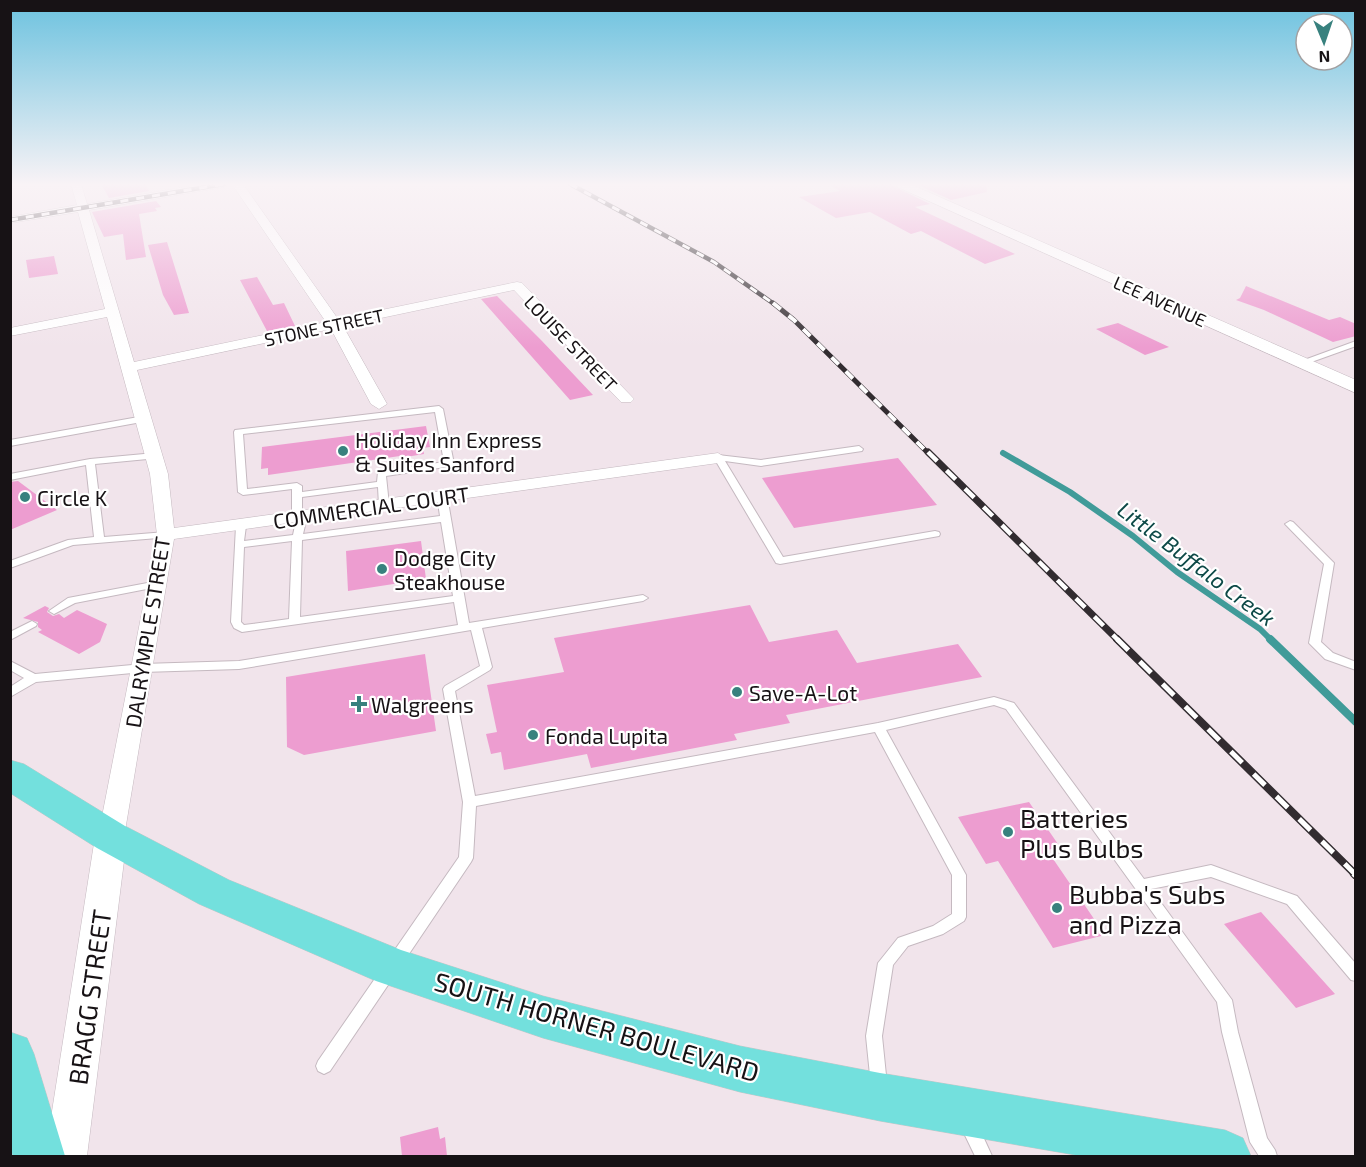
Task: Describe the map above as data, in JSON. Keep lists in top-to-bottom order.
{
  "streets": {
    "main road": ["SOUTH HORNER BOULEVARD"],
    "street": [
      "LEE AVENUE",
      "STONE STREET",
      "LOUISE STREET",
      "COMMERCIAL COURT",
      "DALRYMPLE STREET",
      "BRAGG STREET"
    ]
  },
  "crossings": [
    ["STONE STREET", "LOUISE STREET"],
    ["STONE STREET", "DALRYMPLE STREET"],
    ["COMMERCIAL COURT", "DALRYMPLE STREET"],
    ["DALRYMPLE STREET", "BRAGG STREET"],
    ["DALRYMPLE STREET", "SOUTH HORNER BOULEVARD"],
    ["BRAGG STREET", "SOUTH HORNER BOULEVARD"]
  ],
  "water": ["Little Buffalo Creek"],
  "places": {
    "other": [
      "Holiday Inn Express & Suites Sanford",
      "Circle K",
      "Dodge City Steakhouse",
      "Save-A-Lot",
      "Fonda Lupita",
      "Batteries Plus Bulbs",
      "Bubba's Subs and Pizza"
    ],
    "health": ["Walgreens"]
  },
  "north": "bottom"
}
